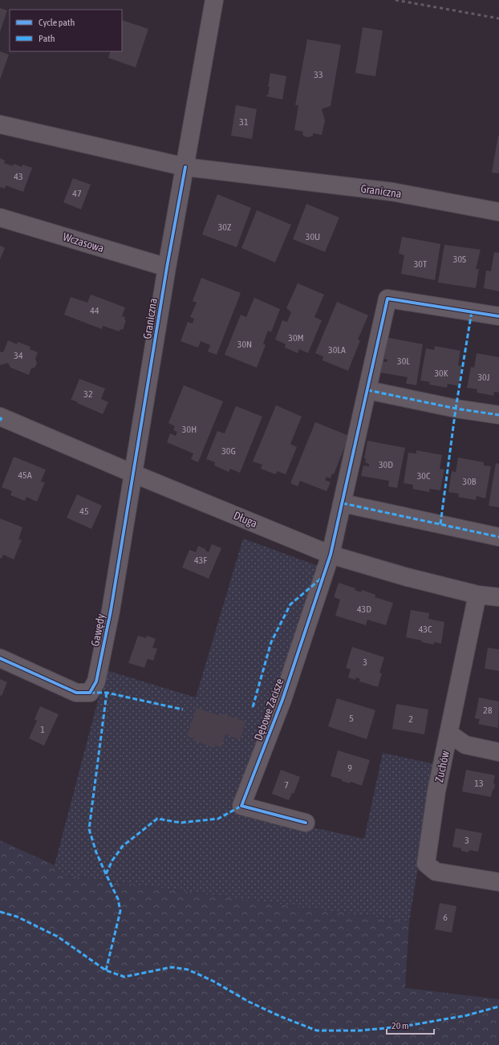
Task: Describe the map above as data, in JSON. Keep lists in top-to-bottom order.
{
  "streets": {
    "street": [
      "Graniczna",
      "Wczasowa",
      "Długa",
      "Gawędy",
      "Dębowe Zacisze",
      "Zuchów"
    ]
  },
  "crossings": [
    ["Graniczna", "Wczasowa"],
    ["Graniczna", "Długa"],
    ["Graniczna", "Gawędy"],
    ["Długa", "Gawędy"],
    ["Długa", "Dębowe Zacisze"],
    ["Długa", "Zuchów"]
  ],
  "house_numbers": [
    "33",
    "31",
    "43",
    "47",
    "30Z",
    "30U",
    "30S",
    "30T",
    "44",
    "30M",
    "30N",
    "30LA",
    "34",
    "30L",
    "30K",
    "30J",
    "32",
    "30H",
    "30G",
    "30D",
    "45A",
    "30C",
    "30B",
    "45",
    "43F",
    "43D",
    "43C",
    "3",
    "28",
    "5",
    "2",
    "1",
    "9",
    "13",
    "7",
    "3",
    "6"
  ],
  "legend": ["Cycle path", "Path"],
  "scale_bar": "20 m"
}
